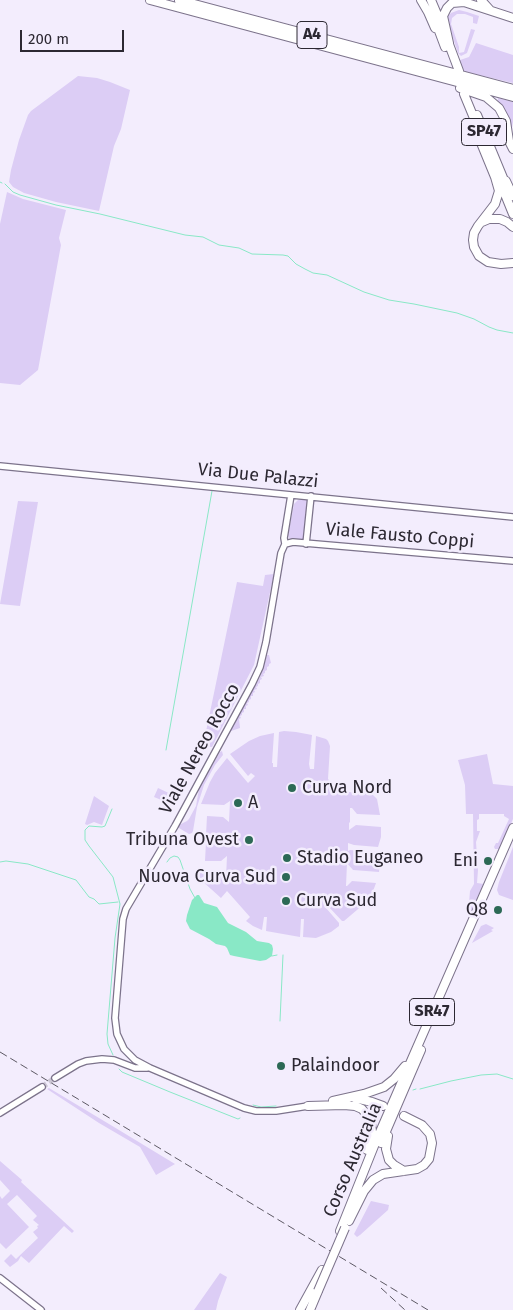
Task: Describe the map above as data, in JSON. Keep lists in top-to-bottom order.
{
  "streets": {
    "highway": [
      "A4",
      "SP47",
      "SR47",
      "Corso Australia"
    ],
    "street": ["Via Due Palazzi", "Viale Fausto Coppi", "Viale Nereo Rocco"]
  },
  "crossings": [
    ["Via Due Palazzi", "Viale Nereo Rocco"],
    ["Viale Fausto Coppi", "Viale Nereo Rocco"]
  ],
  "places": [
    "Curva Nord",
    "A",
    "Tribuna Ovest",
    "Stadio Euganeo",
    "Eni",
    "Nuova Curva Sud",
    "Curva Sud",
    "Q8",
    "Palaindoor"
  ],
  "scale_bar": "200 m"
}
